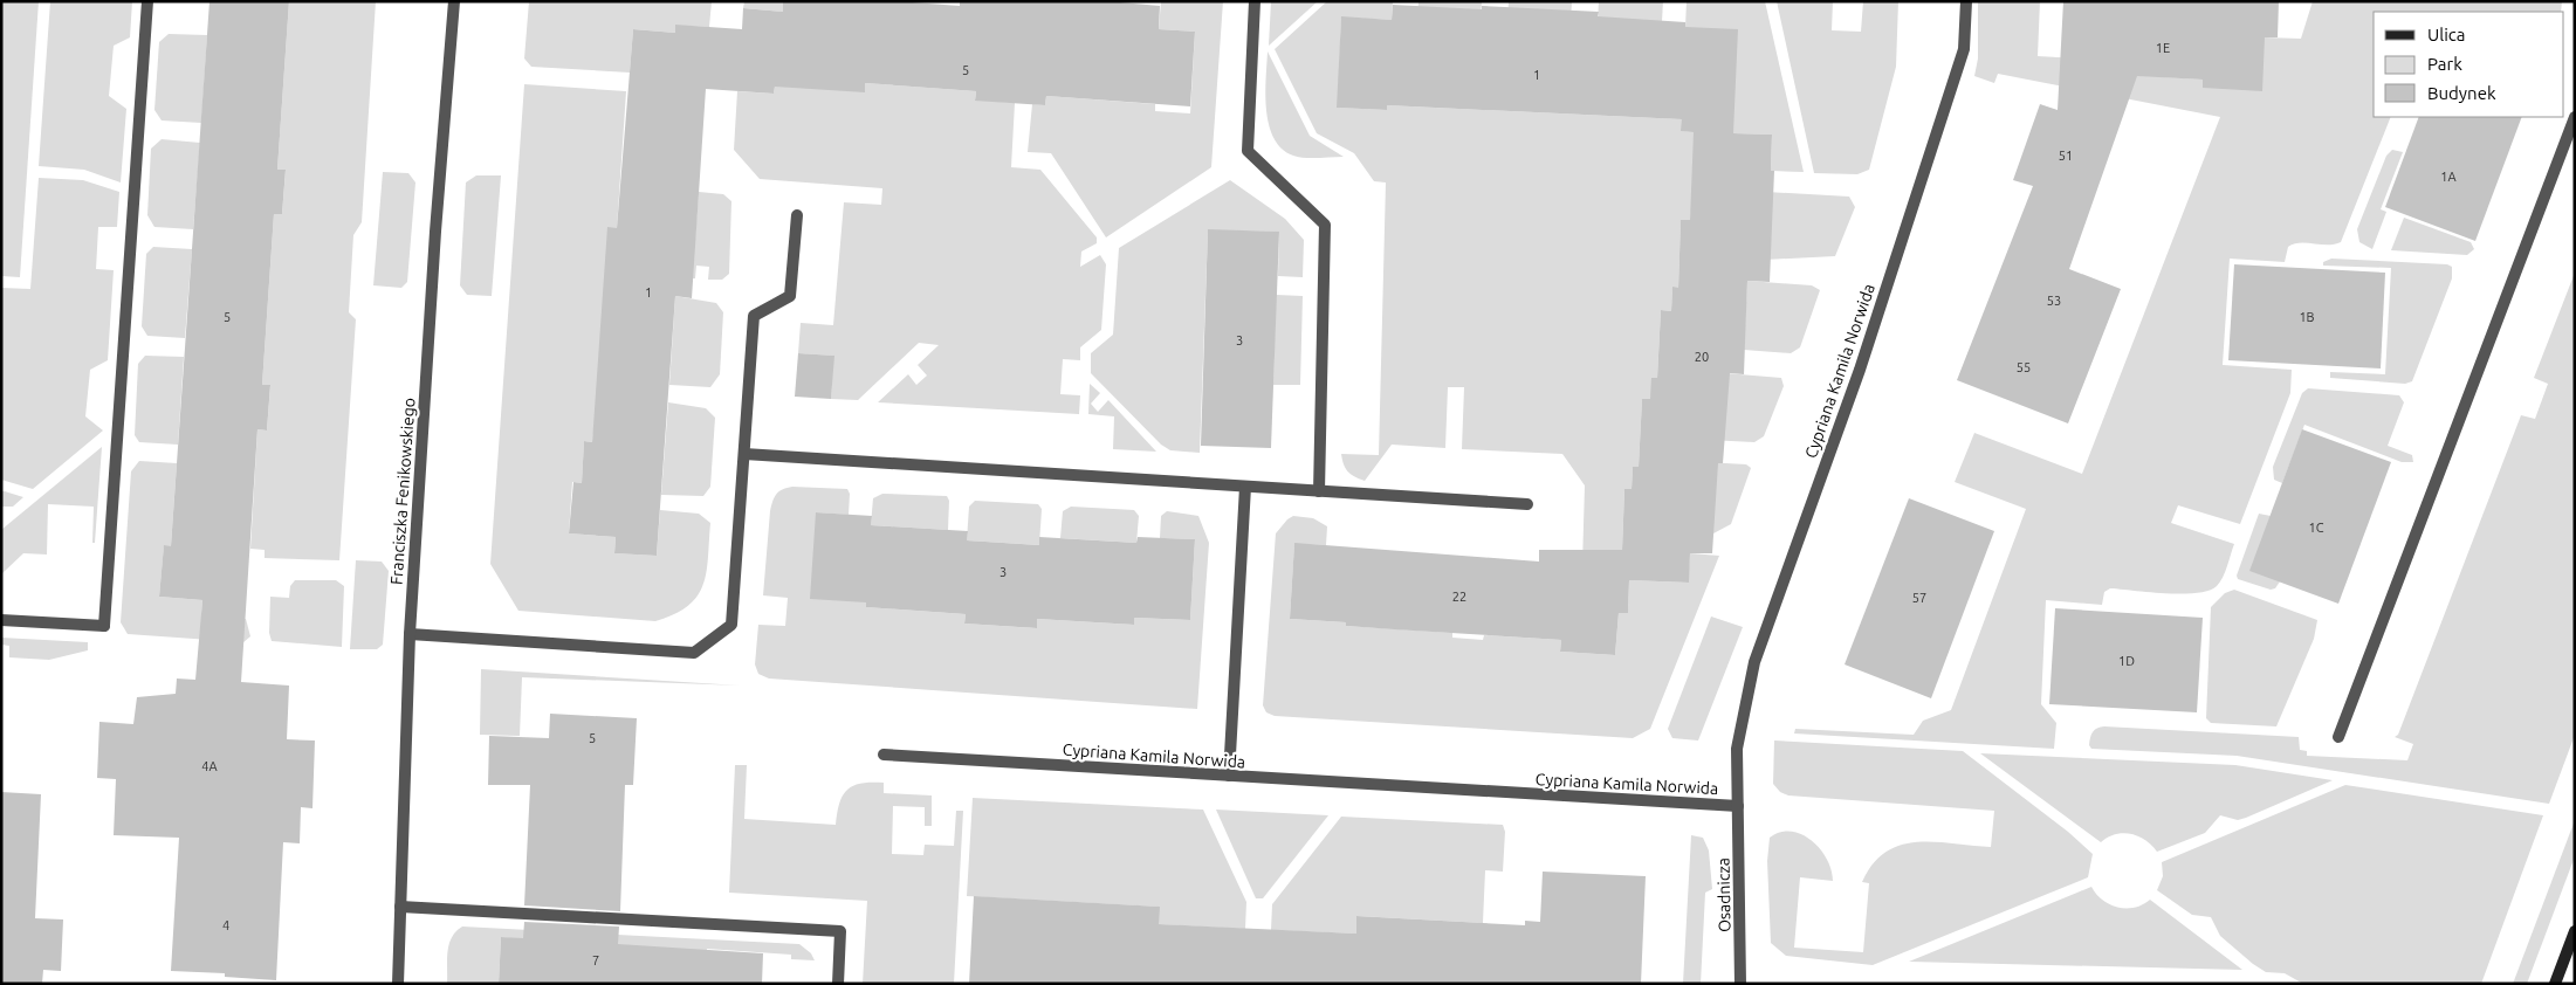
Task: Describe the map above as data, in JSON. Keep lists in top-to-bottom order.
{
  "streets": {
    "street": ["Cypriana Kamila Norwida", "Franciszka Fenikowskiego", "Osadnicza"]
  },
  "crossings": [
    ["Cypriana Kamila Norwida", "Osadnicza"]
  ],
  "house_numbers": [
    "1E",
    "5",
    "1",
    "51",
    "1A",
    "1",
    "53",
    "5",
    "1B",
    "3",
    "20",
    "55",
    "1C",
    "3",
    "22",
    "57",
    "1D",
    "5",
    "4A",
    "4",
    "7"
  ],
  "legend": ["Ulica", "Park", "Budynek"]
}
